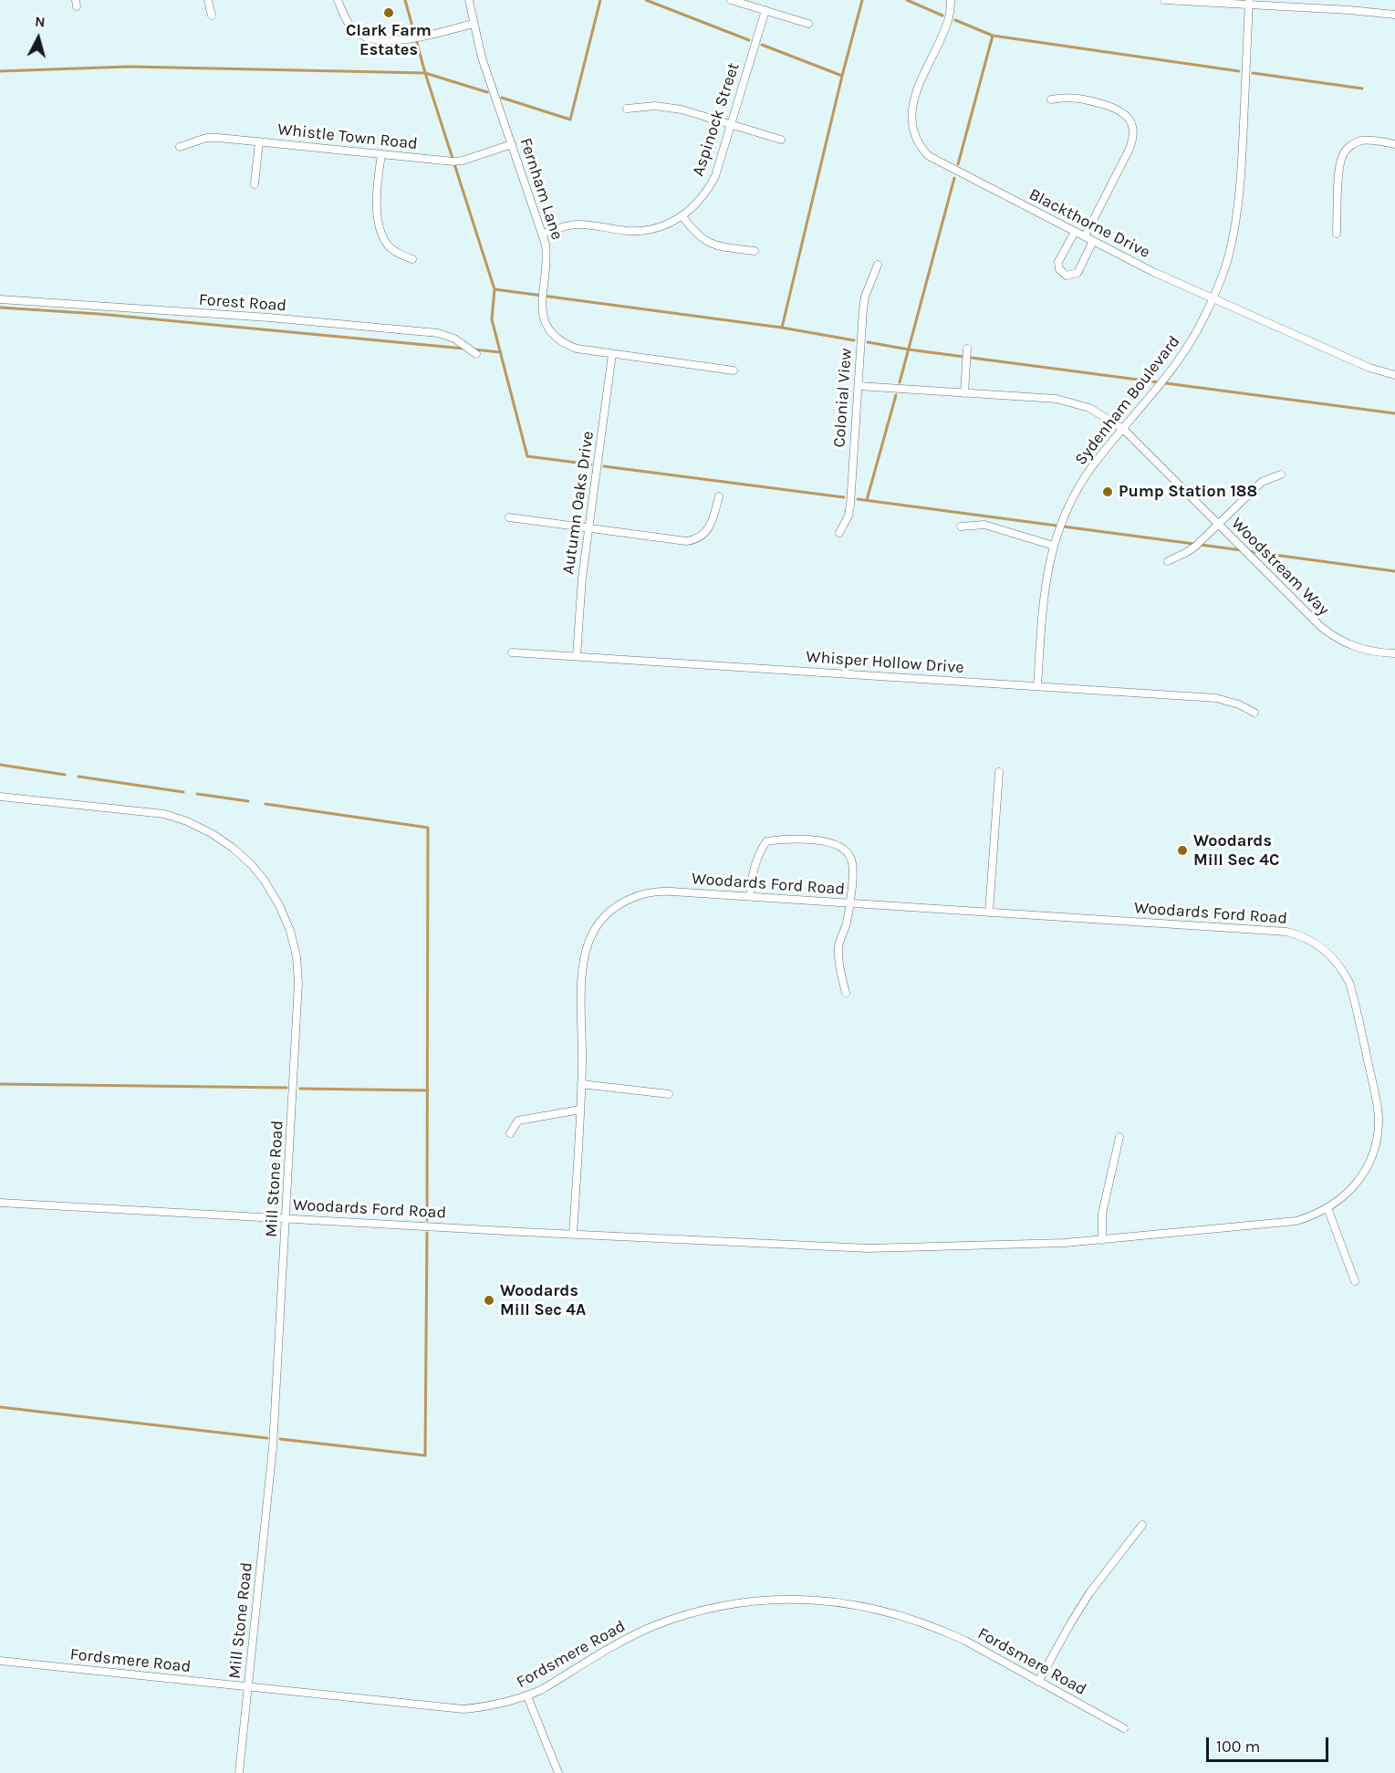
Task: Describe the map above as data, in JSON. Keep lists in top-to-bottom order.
{
  "streets": {
    "street": [
      "Aspinock Street",
      "Whistle Town Road",
      "Fernham Lane",
      "Blackthorne Drive",
      "Forest Road",
      "Colonial View",
      "Sydenham Boulevard",
      "Autumn Oaks Drive",
      "Woodstream Way",
      "Whisper Hollow Drive",
      "Woodards Ford Road",
      "Mill Stone Road",
      "Fordsmere Road"
    ]
  },
  "crossings": [
    ["Aspinock Street", "Fernham Lane"],
    ["Whistle Town Road", "Fernham Lane"],
    ["Fernham Lane", "Autumn Oaks Drive"],
    ["Blackthorne Drive", "Sydenham Boulevard"],
    ["Colonial View", "Woodstream Way"],
    ["Sydenham Boulevard", "Woodstream Way"],
    ["Sydenham Boulevard", "Whisper Hollow Drive"],
    ["Autumn Oaks Drive", "Whisper Hollow Drive"],
    ["Woodards Ford Road", "Mill Stone Road"],
    ["Mill Stone Road", "Fordsmere Road"]
  ],
  "places": [
    "Clark Farm Estates",
    "Pump Station 188",
    "Woodards Mill Sec 4C",
    "Woodards Mill Sec 4A"
  ],
  "scale_bar": "100 m",
  "north": "top"
}
